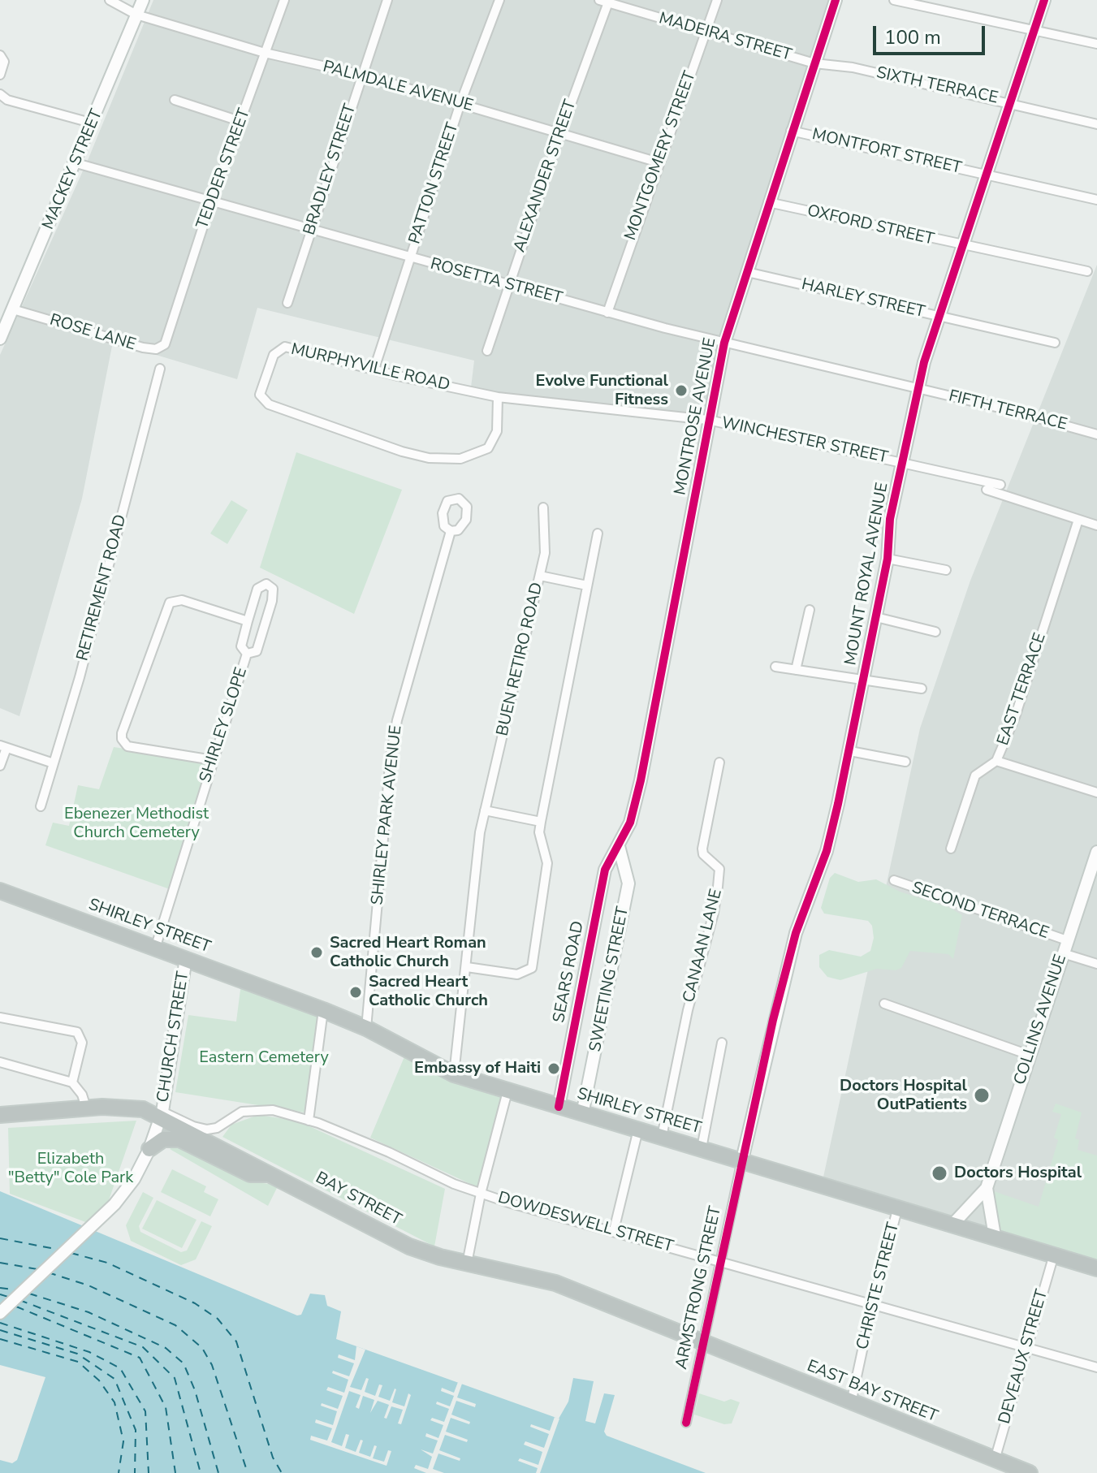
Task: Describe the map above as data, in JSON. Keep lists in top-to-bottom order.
{
  "streets": {
    "highway": ["SHIRLEY STREET", "BAY STREET", "EAST BAY STREET"],
    "street": [
      "MADEIRA STREET",
      "SIXTH TERRACE",
      "PALMDALE AVENUE",
      "MONTFORT STREET",
      "MONTGOMERY STREET",
      "TEDDER STREET",
      "MACKEY STREET",
      "BRADLEY STREET",
      "ALEXANDER STREET",
      "PATTON STREET",
      "OXFORD STREET",
      "ROSETTA STREET",
      "HARLEY STREET",
      "ROSE LANE",
      "MURPHYVILLE ROAD",
      "FIFTH TERRACE",
      "MONTROSE AVENUE",
      "WINCHESTER STREET",
      "MOUNT ROYAL AVENUE",
      "RETIREMENT ROAD",
      "BUEN RETIRO ROAD",
      "EAST TERRACE",
      "SHIRLEY SLOPE",
      "SHIRLEY PARK AVENUE",
      "SECOND TERRACE",
      "CANAAN LANE",
      "SEARS ROAD",
      "SWEETING STREET",
      "COLLINS AVENUE",
      "CHURCH STREET",
      "DOWDESWELL STREET",
      "CHRISTE STREET",
      "ARMSTRONG STREET",
      "DEVEAUX STREET"
    ]
  },
  "crossings": [
    ["MADEIRA STREET", "SIXTH TERRACE"],
    ["MADEIRA STREET", "MONTGOMERY STREET"],
    ["MADEIRA STREET", "ALEXANDER STREET"],
    ["MADEIRA STREET", "MONTROSE AVENUE"],
    ["SIXTH TERRACE", "MONTROSE AVENUE"],
    ["SIXTH TERRACE", "MOUNT ROYAL AVENUE"],
    ["PALMDALE AVENUE", "MONTGOMERY STREET"],
    ["PALMDALE AVENUE", "TEDDER STREET"],
    ["PALMDALE AVENUE", "MACKEY STREET"],
    ["PALMDALE AVENUE", "BRADLEY STREET"],
    ["PALMDALE AVENUE", "ALEXANDER STREET"],
    ["PALMDALE AVENUE", "PATTON STREET"],
    ["MONTFORT STREET", "MONTROSE AVENUE"],
    ["MONTFORT STREET", "MOUNT ROYAL AVENUE"],
    ["MONTGOMERY STREET", "ROSETTA STREET"],
    ["TEDDER STREET", "ROSETTA STREET"],
    ["TEDDER STREET", "ROSE LANE"],
    ["MACKEY STREET", "ROSETTA STREET"],
    ["MACKEY STREET", "ROSE LANE"],
    ["BRADLEY STREET", "ROSETTA STREET"],
    ["ALEXANDER STREET", "ROSETTA STREET"],
    ["PATTON STREET", "ROSETTA STREET"],
    ["PATTON STREET", "MURPHYVILLE ROAD"],
    ["OXFORD STREET", "MONTROSE AVENUE"],
    ["OXFORD STREET", "MOUNT ROYAL AVENUE"],
    ["ROSETTA STREET", "FIFTH TERRACE"],
    ["ROSETTA STREET", "MONTROSE AVENUE"],
    ["ROSETTA STREET", "MOUNT ROYAL AVENUE"],
    ["HARLEY STREET", "MONTROSE AVENUE"],
    ["HARLEY STREET", "MOUNT ROYAL AVENUE"],
    ["MURPHYVILLE ROAD", "MONTROSE AVENUE"],
    ["MURPHYVILLE ROAD", "WINCHESTER STREET"],
    ["FIFTH TERRACE", "MOUNT ROYAL AVENUE"],
    ["MONTROSE AVENUE", "WINCHESTER STREET"],
    ["MONTROSE AVENUE", "SEARS ROAD"],
    ["MONTROSE AVENUE", "SWEETING STREET"],
    ["WINCHESTER STREET", "MOUNT ROYAL AVENUE"],
    ["MOUNT ROYAL AVENUE", "SHIRLEY STREET"],
    ["MOUNT ROYAL AVENUE", "ARMSTRONG STREET"],
    ["BUEN RETIRO ROAD", "SHIRLEY STREET"],
    ["SHIRLEY SLOPE", "SHIRLEY STREET"],
    ["SHIRLEY PARK AVENUE", "SHIRLEY STREET"],
    ["SECOND TERRACE", "COLLINS AVENUE"],
    ["SHIRLEY STREET", "CANAAN LANE"],
    ["SHIRLEY STREET", "SEARS ROAD"],
    ["SHIRLEY STREET", "SWEETING STREET"],
    ["SHIRLEY STREET", "COLLINS AVENUE"],
    ["SHIRLEY STREET", "CHURCH STREET"],
    ["SHIRLEY STREET", "CHRISTE STREET"],
    ["SHIRLEY STREET", "ARMSTRONG STREET"],
    ["SHIRLEY STREET", "DEVEAUX STREET"],
    ["SEARS ROAD", "SWEETING STREET"],
    ["CHURCH STREET", "BAY STREET"],
    ["CHURCH STREET", "DOWDESWELL STREET"],
    ["BAY STREET", "DOWDESWELL STREET"],
    ["BAY STREET", "ARMSTRONG STREET"],
    ["BAY STREET", "EAST BAY STREET"],
    ["DOWDESWELL STREET", "CHRISTE STREET"],
    ["DOWDESWELL STREET", "ARMSTRONG STREET"],
    ["DOWDESWELL STREET", "DEVEAUX STREET"],
    ["CHRISTE STREET", "EAST BAY STREET"],
    ["ARMSTRONG STREET", "EAST BAY STREET"],
    ["DEVEAUX STREET", "EAST BAY STREET"]
  ],
  "parks": ["Ebenezer Methodist Church Cemetery", "Eastern Cemetery", "Elizabeth \"Betty\" Cole Park"],
  "places": [
    "Evolve Functional Fitness",
    "Sacred Heart Roman Catholic Church",
    "Sacred Heart Catholic Church",
    "Embassy of Haiti",
    "Doctors Hospital OutPatients",
    "Doctors Hospital"
  ],
  "scale_bar": "100 m"
}
